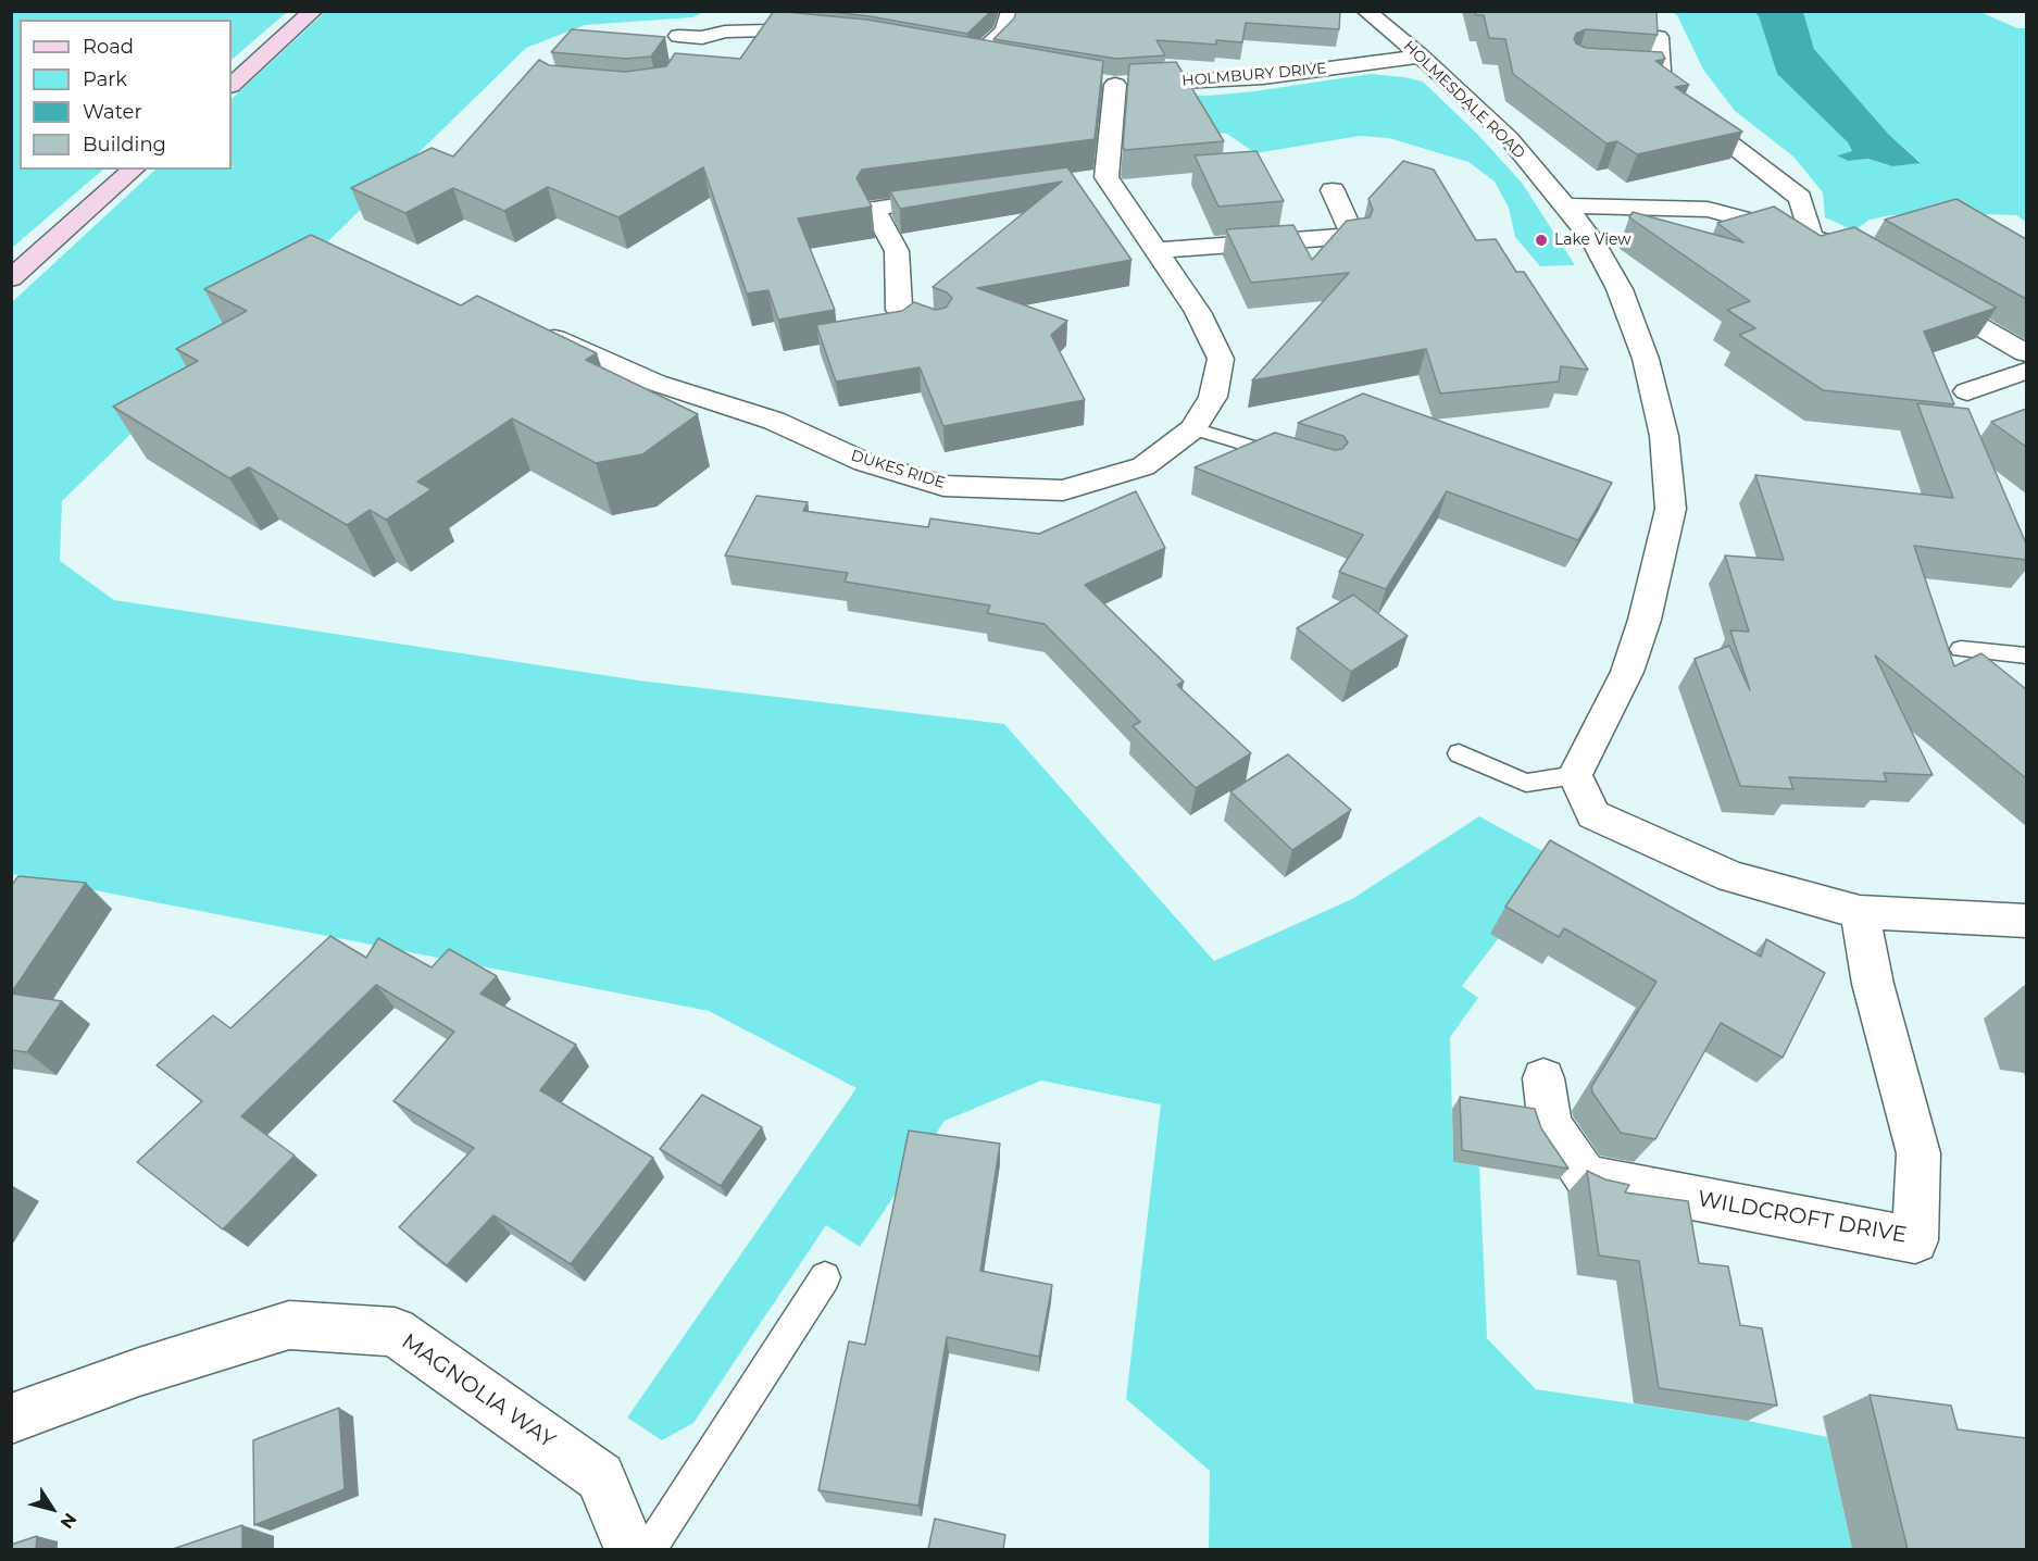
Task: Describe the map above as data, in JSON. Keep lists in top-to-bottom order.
{
  "streets": {
    "street": [
      "HOLMBURY DRIVE",
      "HOLMESDALE ROAD",
      "DUKES RIDE",
      "WILDCROFT DRIVE",
      "MAGNOLIA WAY"
    ]
  },
  "crossings": [
    ["HOLMBURY DRIVE", "HOLMESDALE ROAD"],
    ["HOLMBURY DRIVE", "DUKES RIDE"]
  ],
  "places": ["Lake View"],
  "legend": [
    "Road",
    "Park",
    "Water",
    "Building"
  ],
  "north": "bottom right"
}
